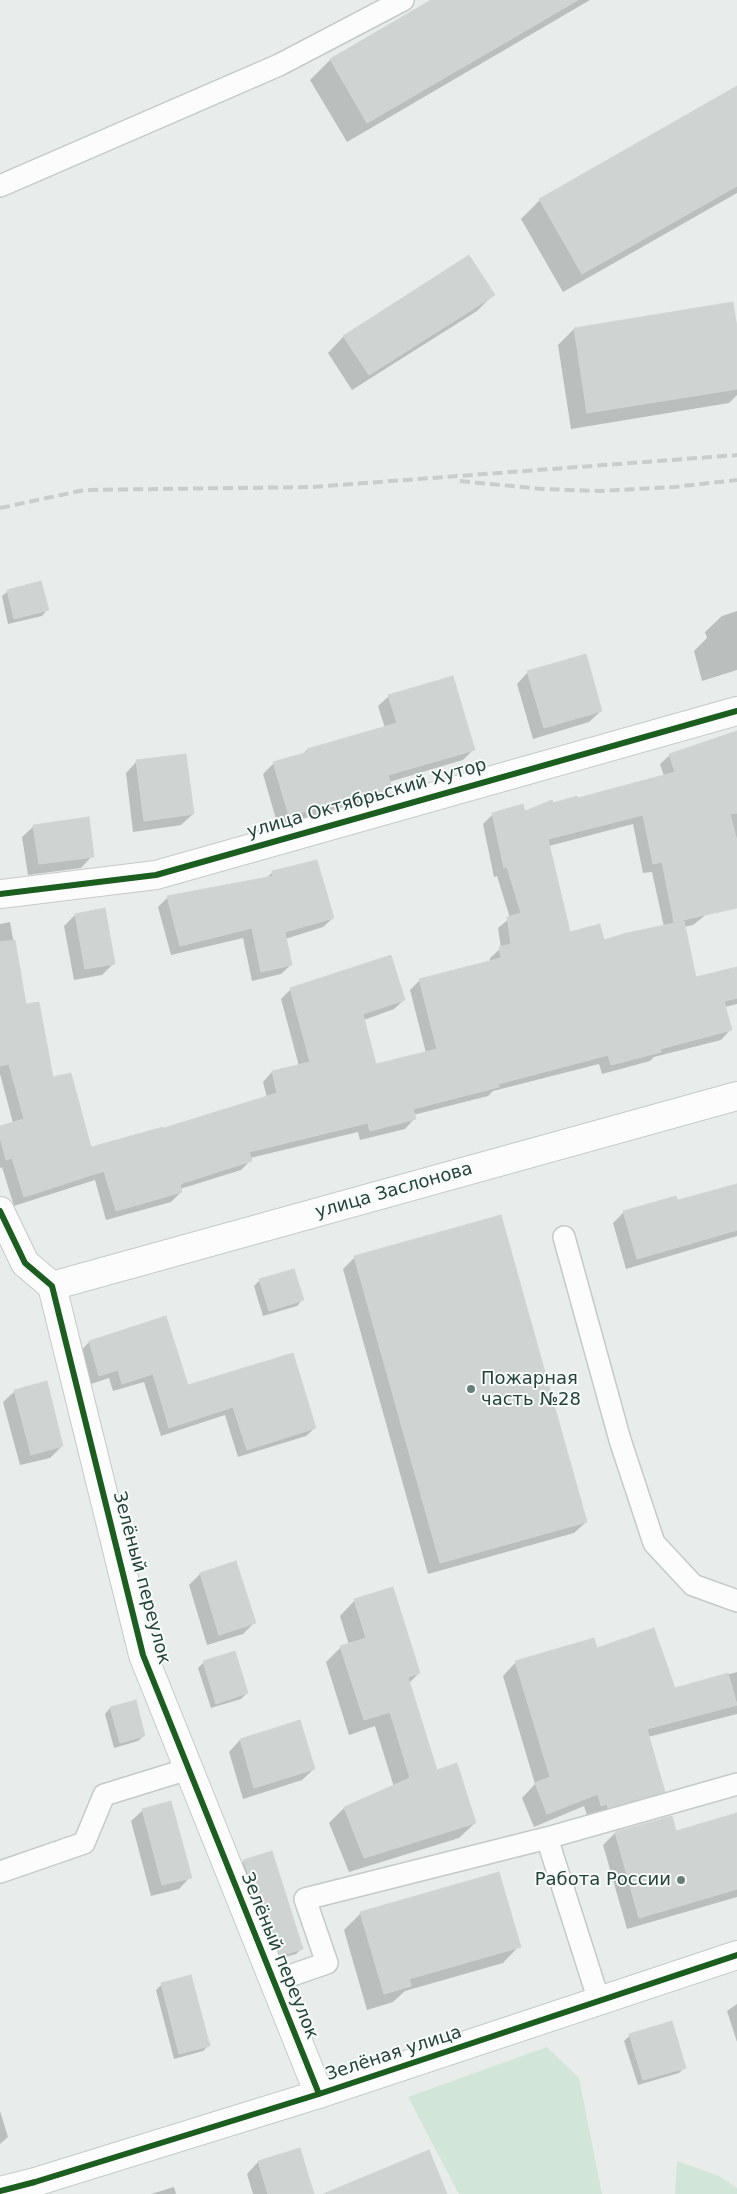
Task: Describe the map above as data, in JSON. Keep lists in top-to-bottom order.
{
  "streets": {
    "street": [
      "улица Октябрьский Хутор",
      "улица Заслонова",
      "Зелёный переулок",
      "Зелёная улица"
    ]
  },
  "crossings": [
    ["улица Заслонова", "Зелёный переулок"],
    ["Зелёный переулок", "Зелёная улица"]
  ],
  "places": ["Пожарная часть №28", "Работа России"]
}
